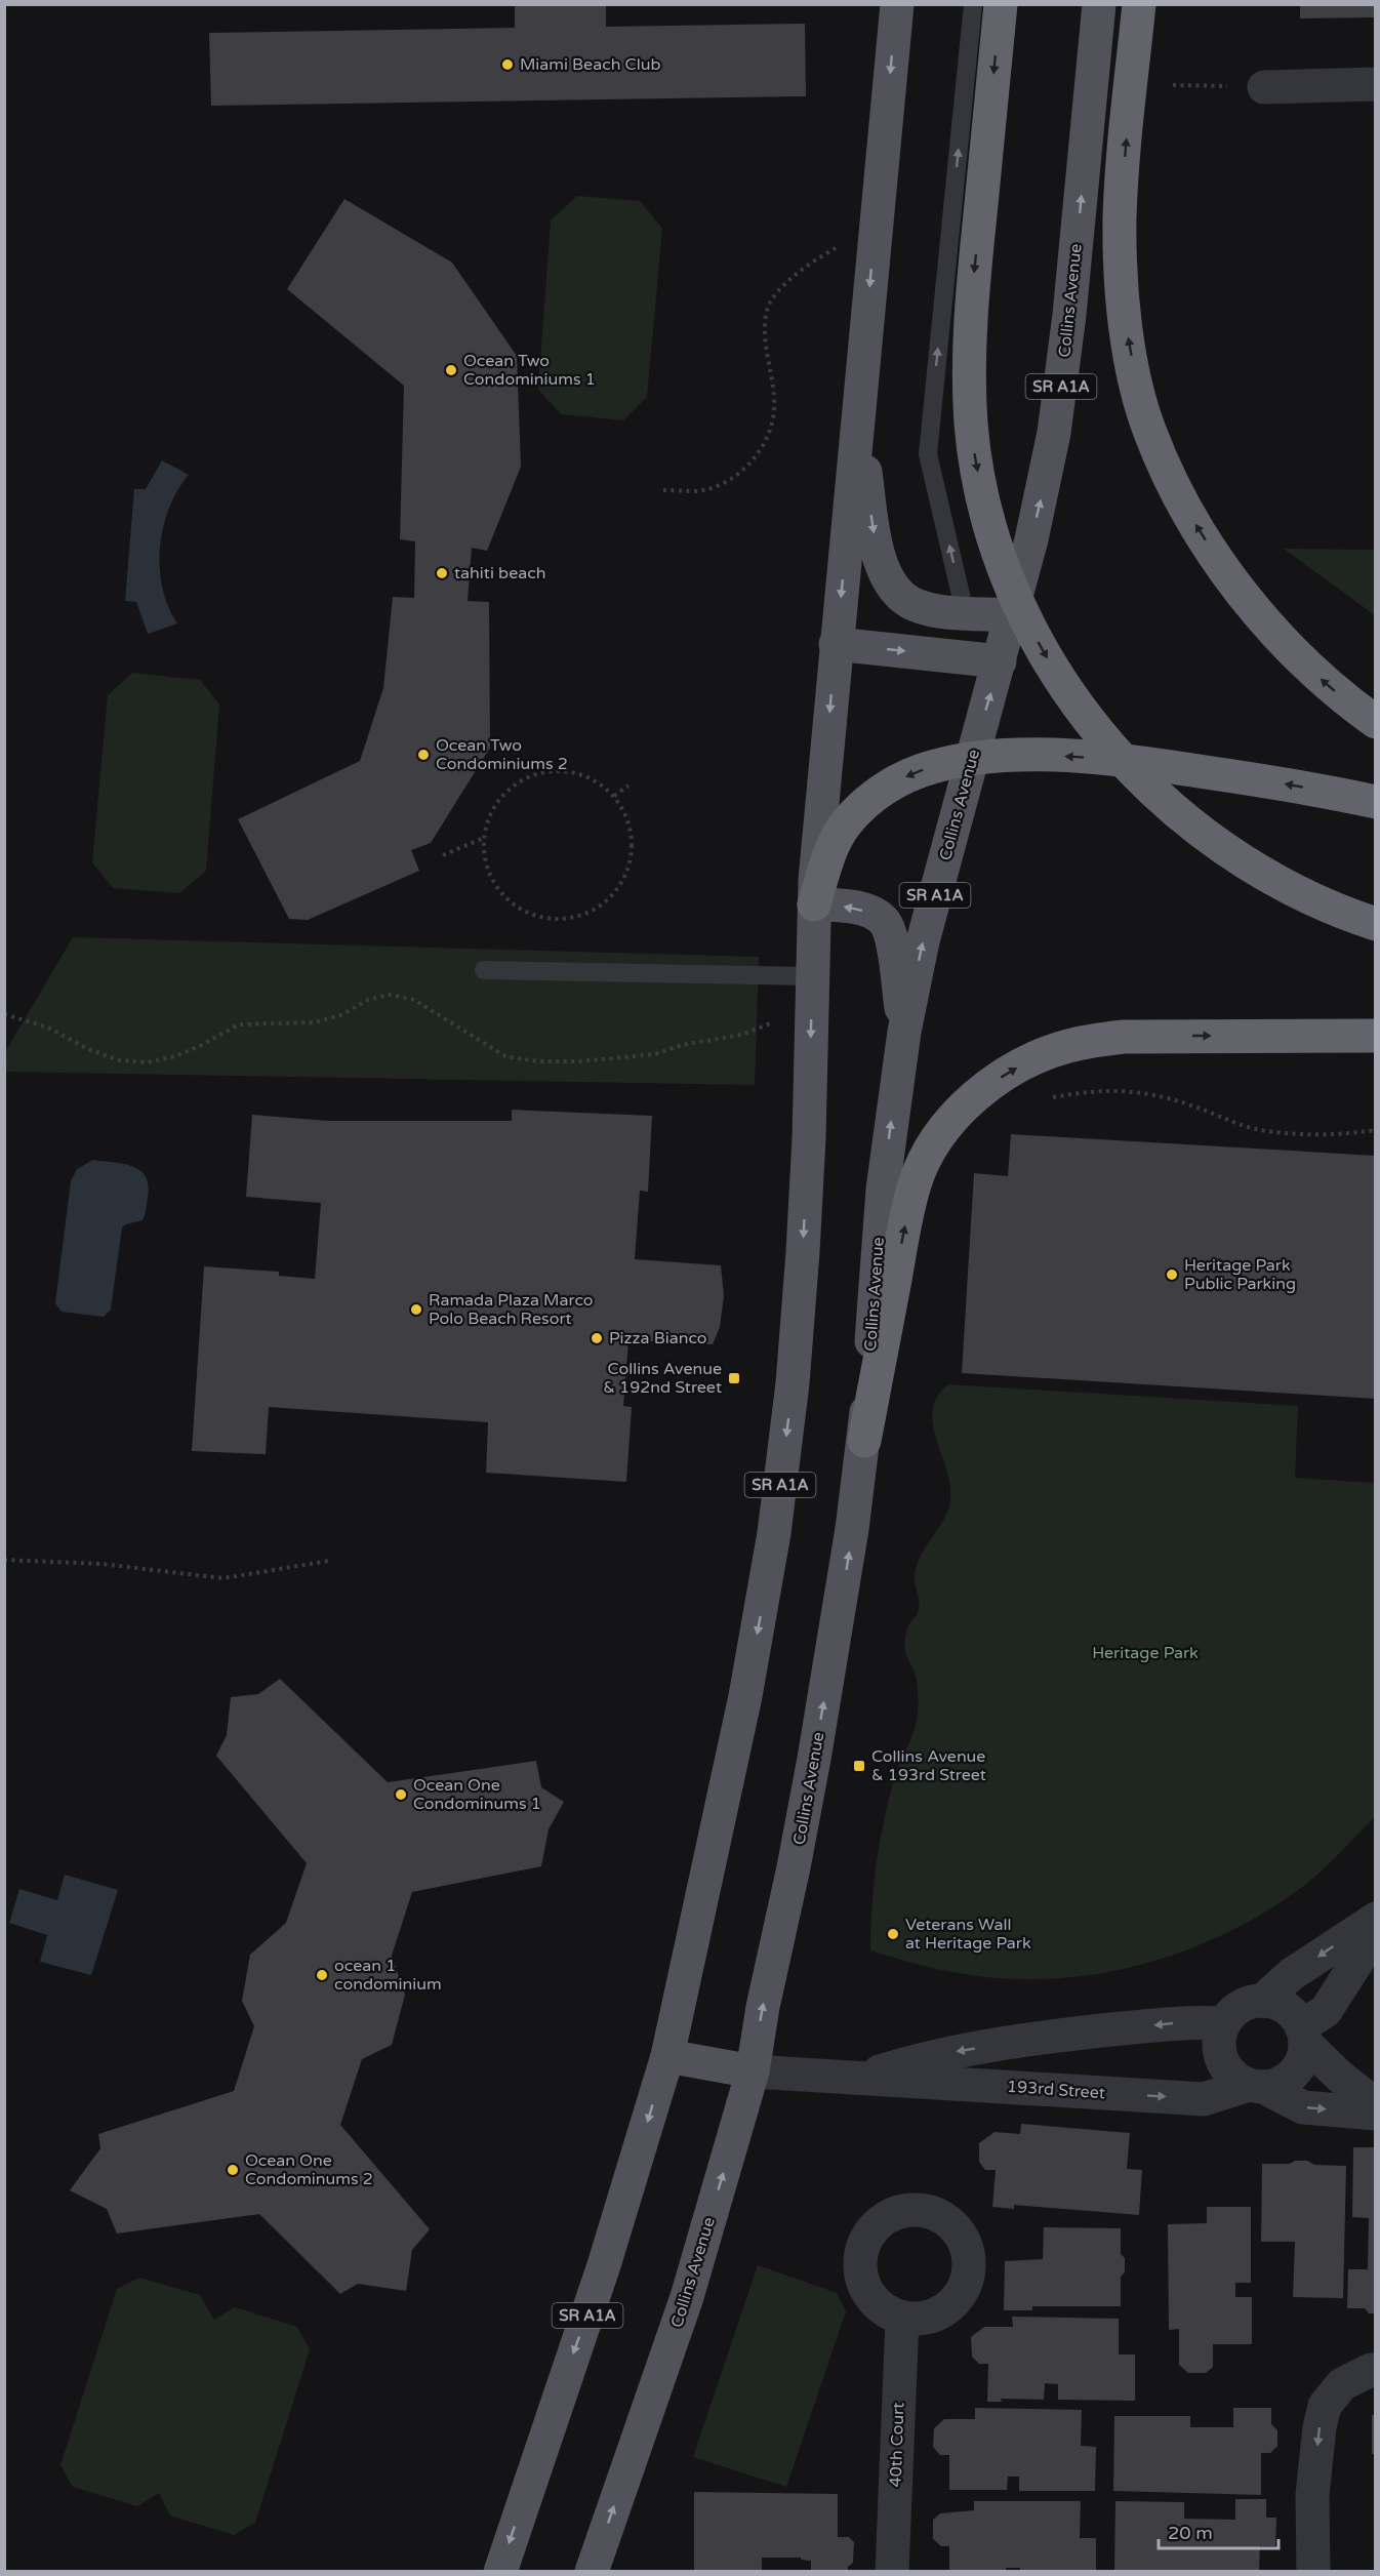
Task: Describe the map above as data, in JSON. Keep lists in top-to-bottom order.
{
  "streets": {
    "main road": ["Collins Avenue", "SR A1A"],
    "street": ["193rd Street", "40th Court"]
  },
  "crossings": [
    ["Collins Avenue", "193rd Street"]
  ],
  "parks": ["Heritage Park"],
  "places": {
    "other": [
      "Miami Beach Club",
      "Ocean Two Condominiums 1",
      "tahiti beach",
      "Ocean Two Condominiums 2",
      "Heritage Park Public Parking",
      "Ramada Plaza Marco Polo Beach Resort",
      "Pizza Bianco",
      "Ocean One Condominums 1",
      "Veterans Wall at Heritage Park",
      "ocean 1 condominium",
      "Ocean One Condominums 2"
    ],
    "transit": ["Collins Avenue & 192nd Street", "Collins Avenue & 193rd Street"]
  },
  "scale_bar": "20 m"
}
